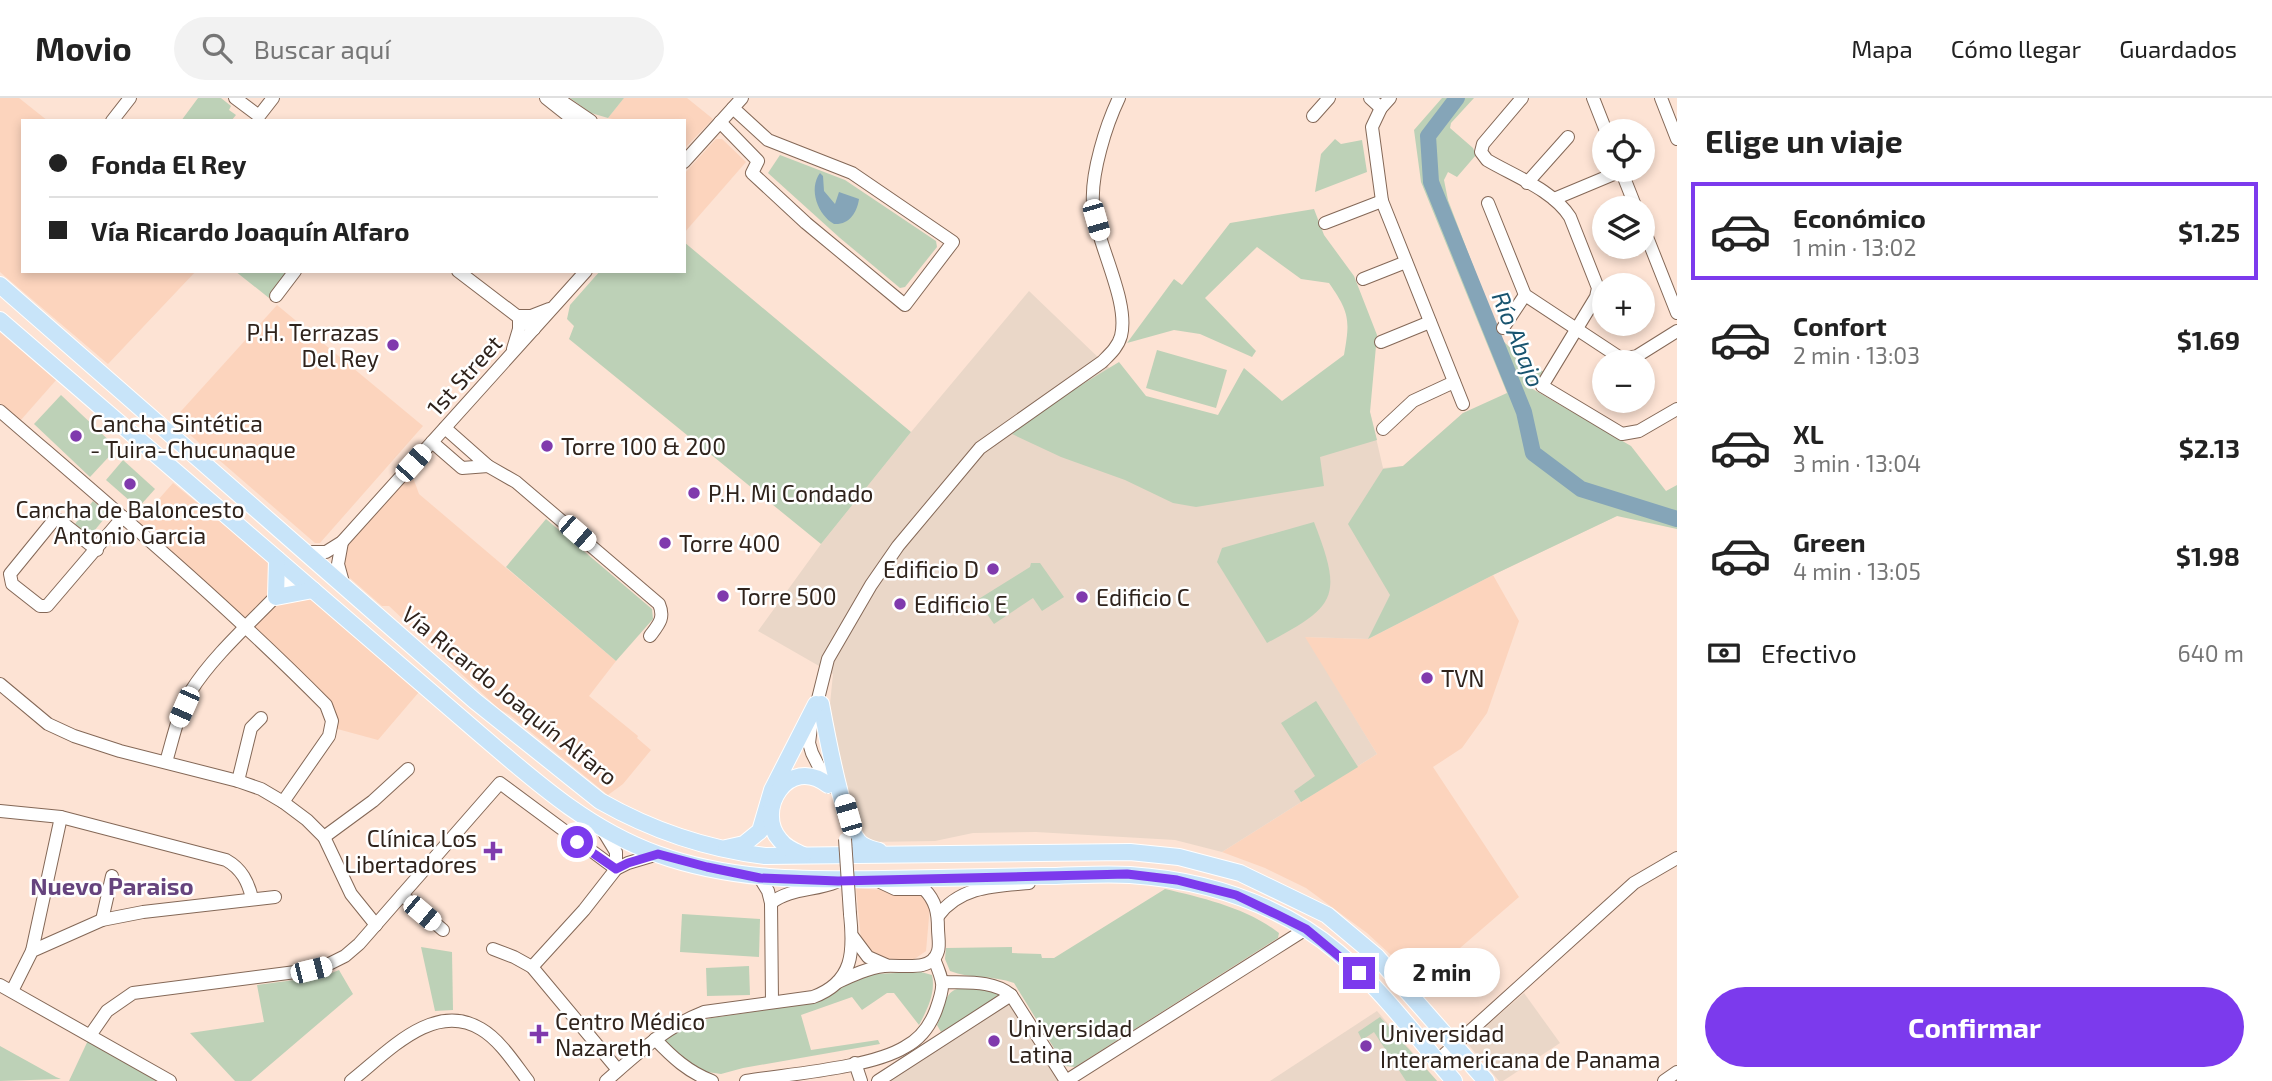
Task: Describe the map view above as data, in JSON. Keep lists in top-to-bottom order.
{
  "streets": {
    "main road": ["Vía Ricardo Joaquín Alfaro"],
    "street": ["1st Street"]
  },
  "districts": ["Nuevo Paraiso"],
  "water": ["Río Abajo"],
  "places": {
    "other": [
      "P.H. Terrazas Del Rey",
      "Cancha Sintética - Tuira-Chucunaque",
      "Torre 100 & 200",
      "Cancha de Baloncesto Antonio Garcia",
      "P.H. Mi Condado",
      "Torre 400",
      "Edificio D",
      "Torre 500",
      "Edificio C",
      "Edificio E",
      "TVN",
      "Universidad Latina",
      "Universidad Interamericana de Panama"
    ],
    "health": ["Clínica Los Libertadores", "Centro Médico Nazareth"]
  },
  "page": {
    "header": "Movio",
    "search": "Buscar aquí",
    "nav": ["Mapa", "Cómo llegar", "Guardados"],
    "heading": "Elige un viaje",
    "map_buttons": ["+", "−"],
    "banner": ["Fonda El Rey", "Vía Ricardo Joaquín Alfaro"],
    "list": [
      {
        "name": "Económico",
        "note": "1 min · 13:02",
        "value": "$1.25"
      },
      {
        "name": "Confort",
        "note": "2 min · 13:03",
        "value": "$1.69"
      },
      {
        "name": "XL",
        "note": "3 min · 13:04",
        "value": "$2.13"
      },
      {
        "name": "Green",
        "note": "4 min · 13:05",
        "value": "$1.98"
      }
    ],
    "pay": ["Efectivo", "640 m"],
    "bubble": "2 min",
    "buttons": "Confirmar"
  }
}
